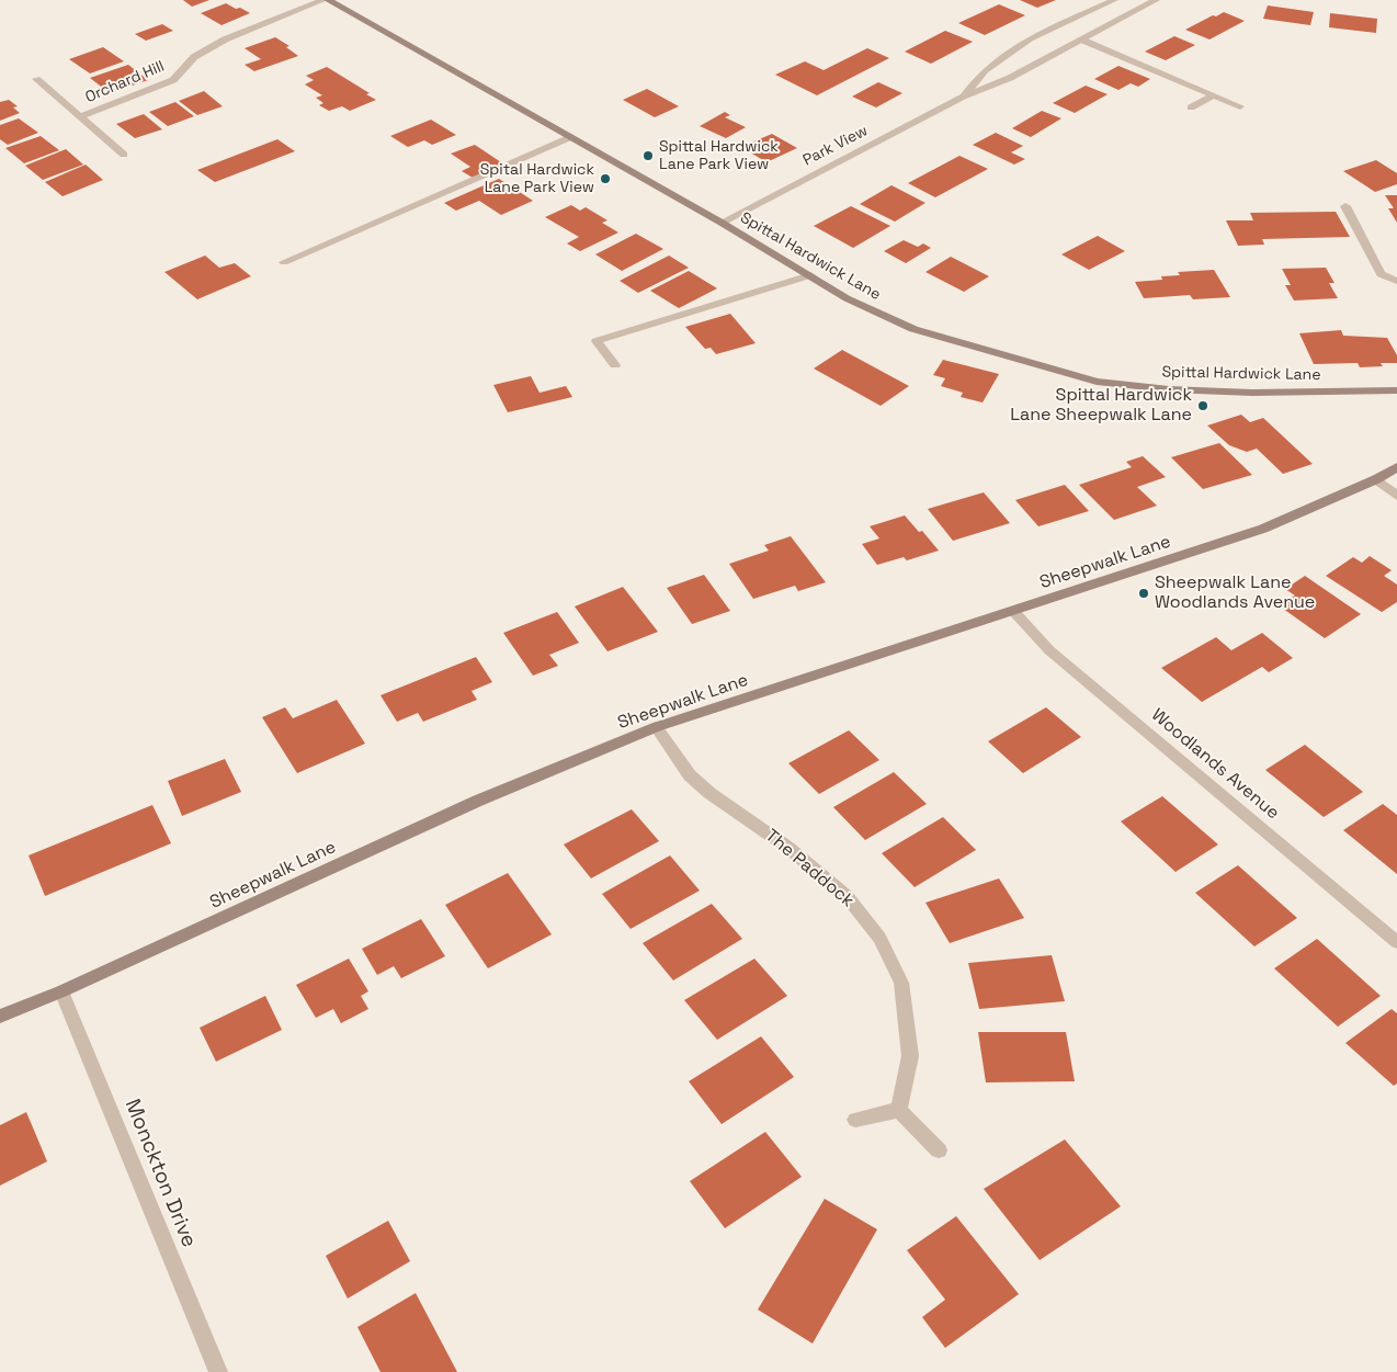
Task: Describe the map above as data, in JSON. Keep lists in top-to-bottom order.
{
  "streets": {
    "street": [
      "Orchard Hill",
      "Park View",
      "Spittal Hardwick Lane",
      "Sheepwalk Lane",
      "Woodlands Avenue",
      "The Paddock",
      "Monckton Drive"
    ]
  },
  "crossings": [
    ["Park View", "Spittal Hardwick Lane"],
    ["Sheepwalk Lane", "Woodlands Avenue"],
    ["Sheepwalk Lane", "The Paddock"],
    ["Sheepwalk Lane", "Monckton Drive"]
  ],
  "places": [
    "Spittal Hardwick Lane Park View",
    "Spital Hardwick Lane Park View",
    "Spittal Hardwick Lane Sheepwalk Lane",
    "Sheepwalk Lane Woodlands Avenue"
  ]
}
